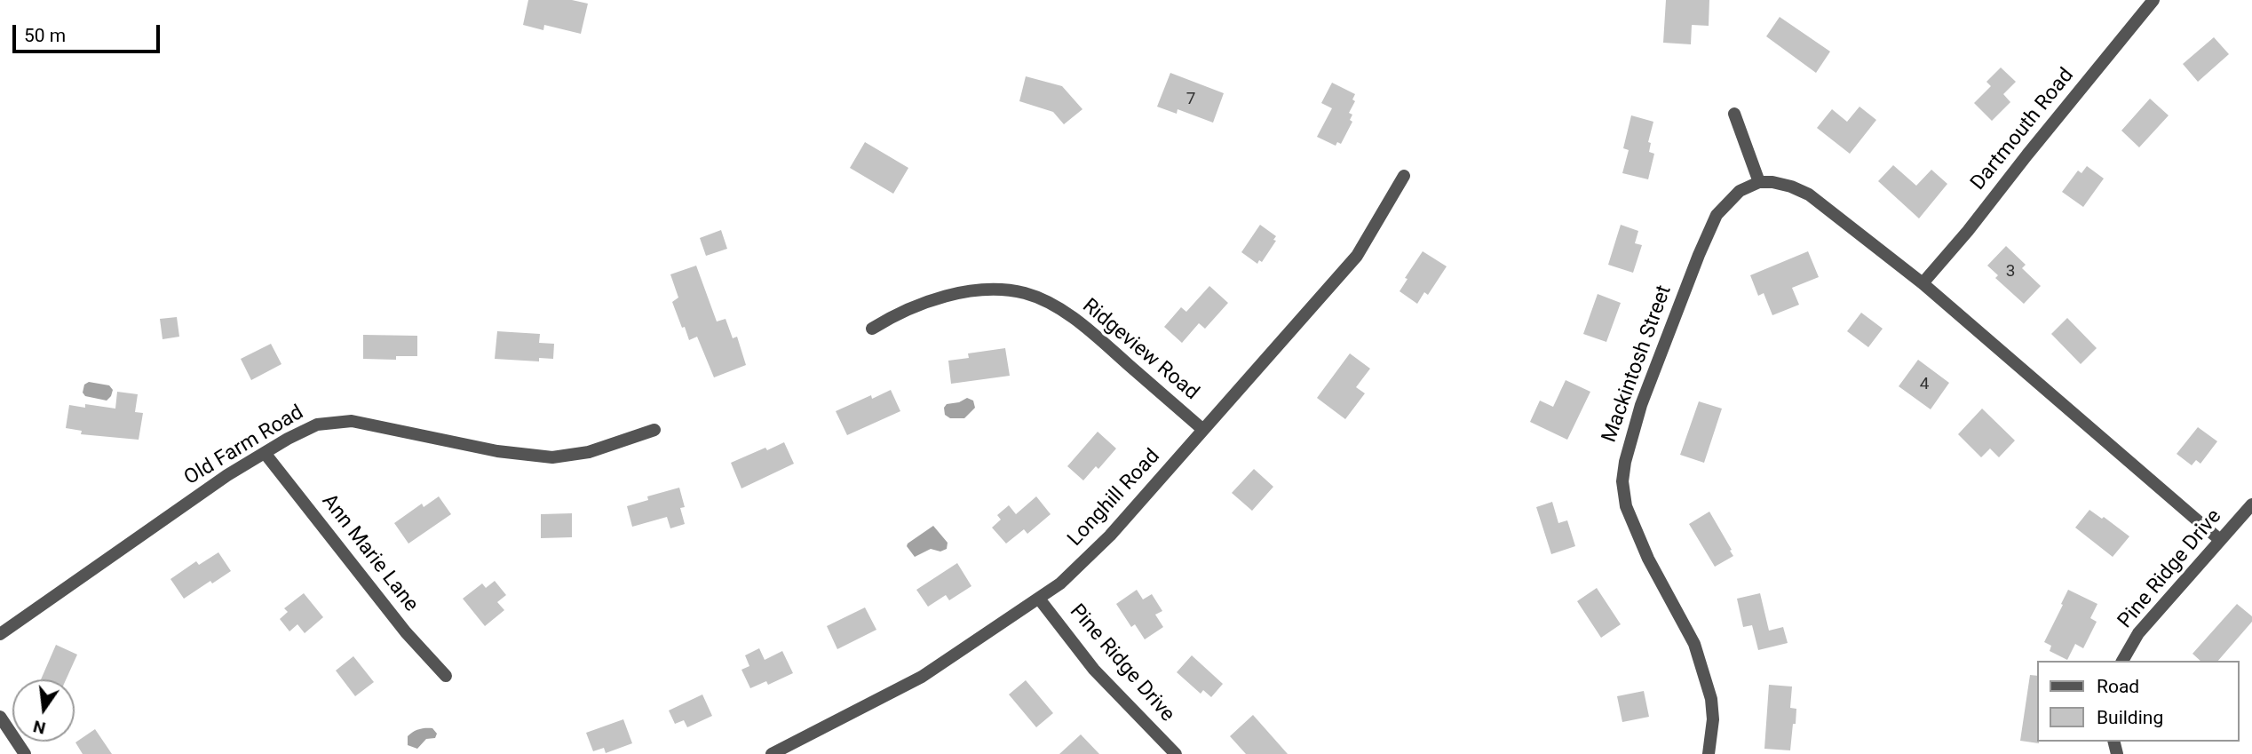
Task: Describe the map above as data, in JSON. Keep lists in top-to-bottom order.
{
  "streets": {
    "street": [
      "Dartmouth Road",
      "Ridgeview Road",
      "Mackintosh Street",
      "Old Farm Road",
      "Longhill Road",
      "Ann Marie Lane",
      "Pine Ridge Drive"
    ]
  },
  "crossings": [
    ["Ridgeview Road", "Longhill Road"],
    ["Old Farm Road", "Ann Marie Lane"],
    ["Longhill Road", "Pine Ridge Drive"]
  ],
  "house_numbers": ["7", "3", "4"],
  "legend": ["Road", "Building"],
  "scale_bar": "50 m",
  "north": "bottom"
}
